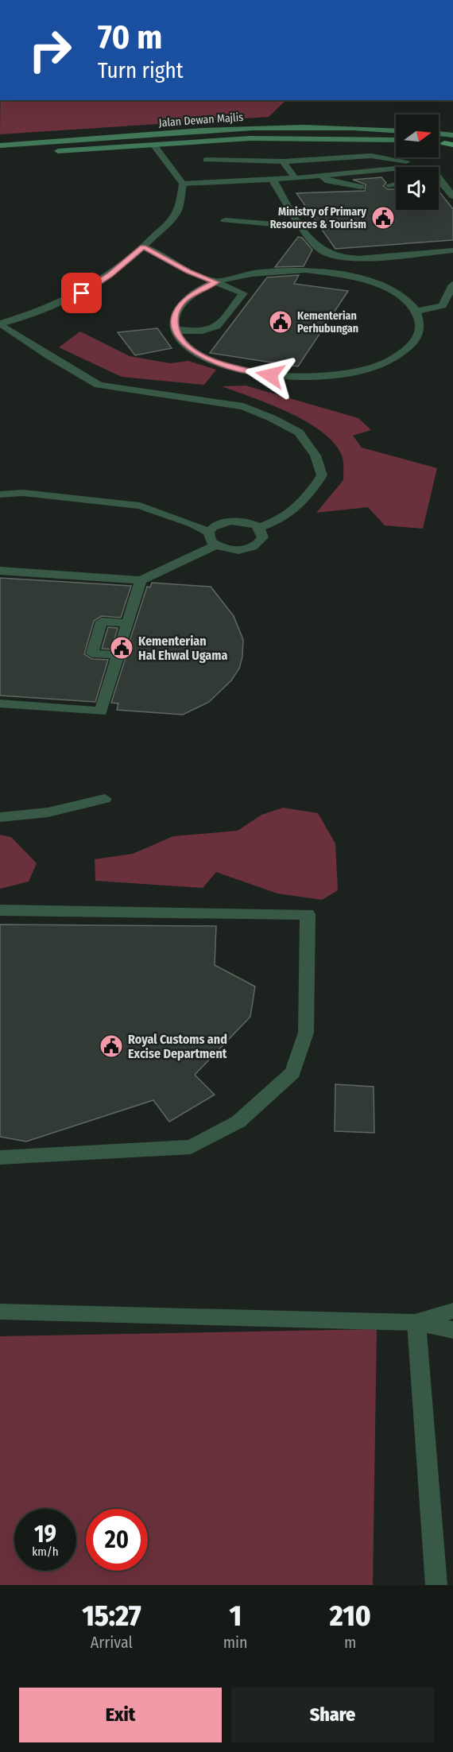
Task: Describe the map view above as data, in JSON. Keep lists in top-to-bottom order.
{
  "streets": {
    "street": ["Jalan Dewan Majlis"]
  },
  "places": {
    "public building": [
      "Ministry of Primary Resources & Tourism",
      "Kementerian Perhubungan",
      "Kementerian Hal Ehwal Ugama",
      "Royal Customs and Excise Department"
    ]
  },
  "north": "right",
  "page": {
    "turn": ["70 m", "Turn right"],
    "speed": "19 km/h",
    "limit": "20",
    "eta": [
      "15:27",
      "Arrival",
      "1",
      "min",
      "210",
      "m"
    ],
    "buttons": ["Exit", "Share"]
  }
}
